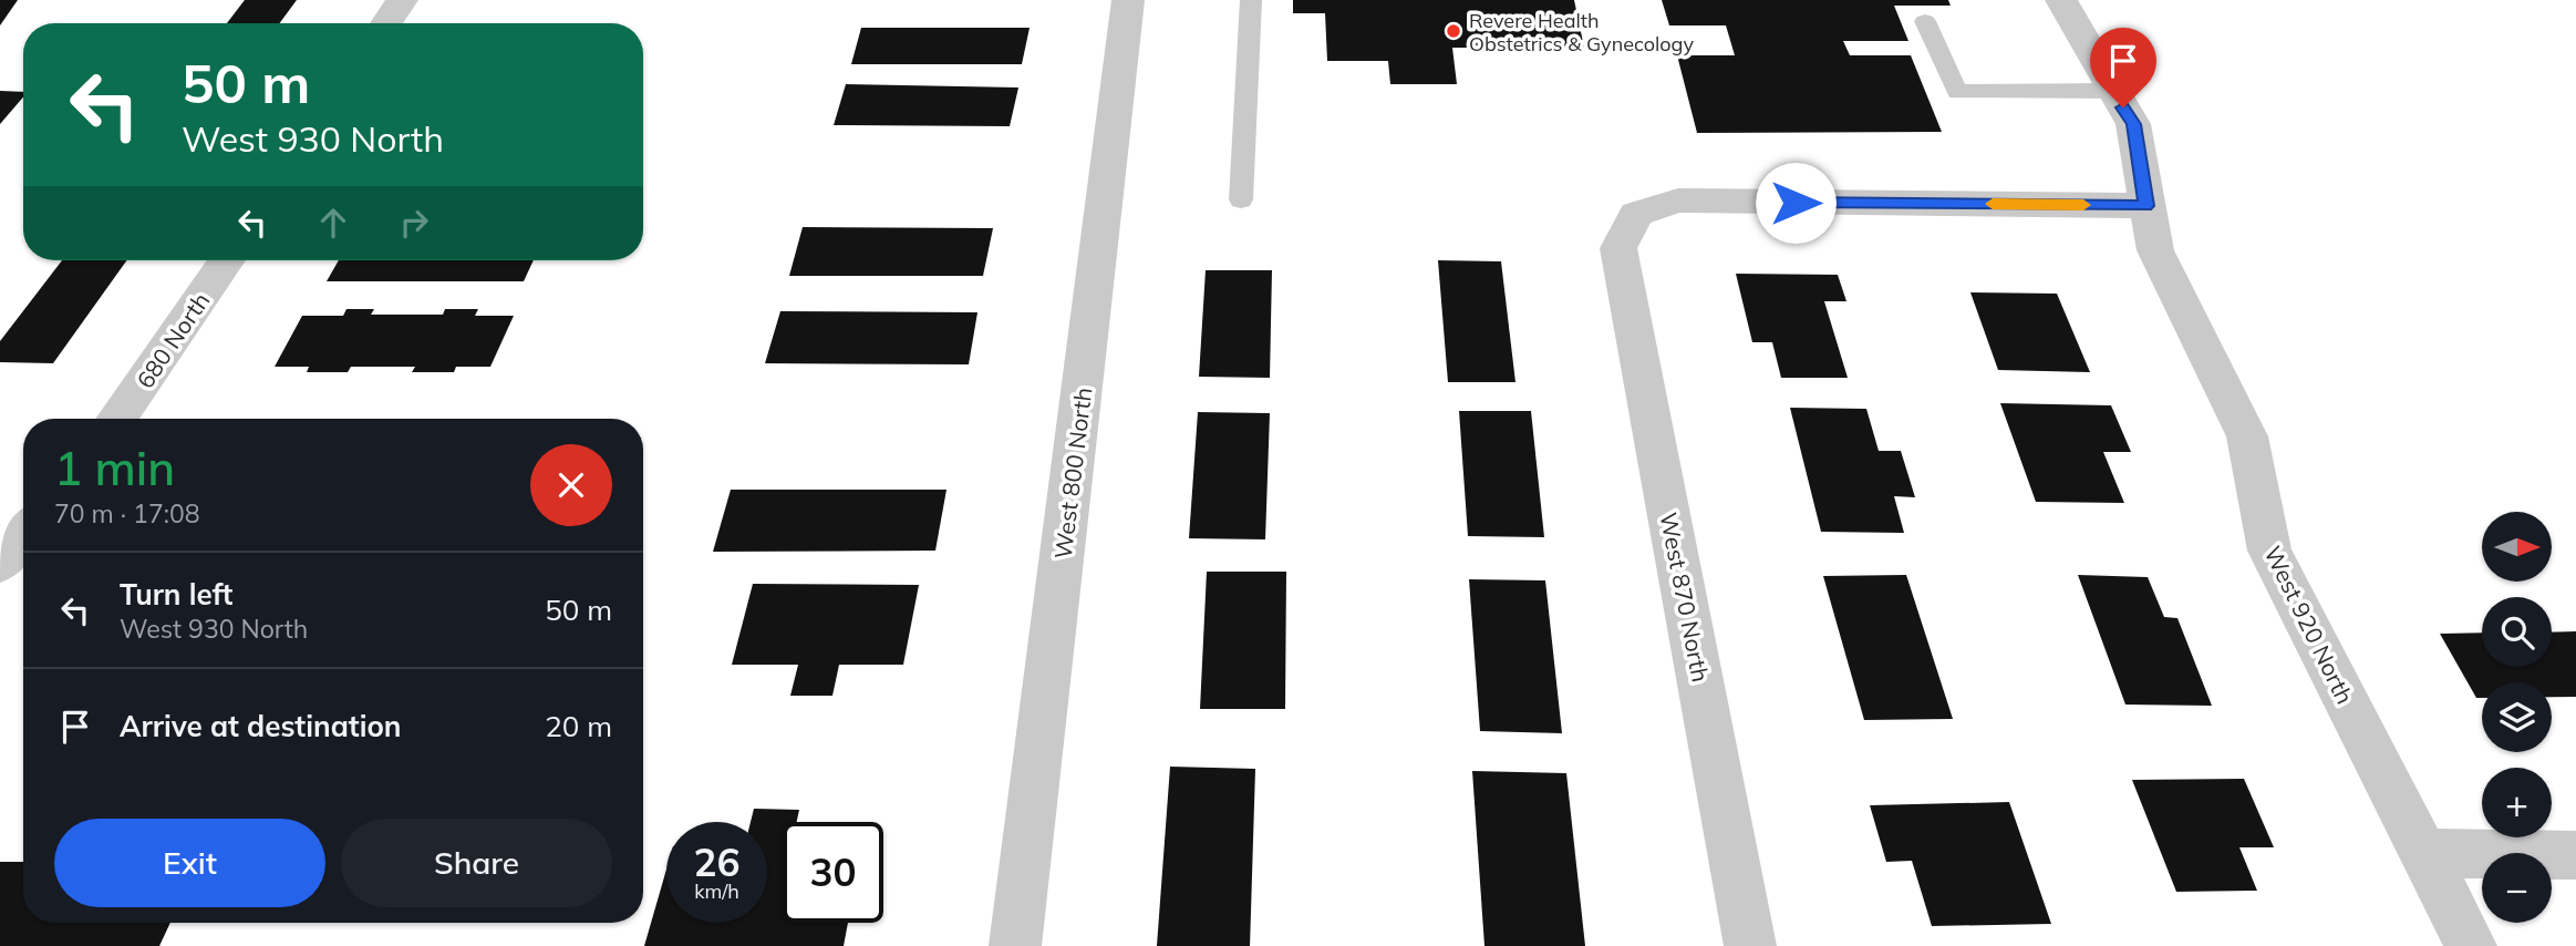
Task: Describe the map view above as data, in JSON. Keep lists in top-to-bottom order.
{
  "streets": {
    "street": [
      "680 North",
      "West 800 North",
      "West 870 North",
      "West 920 North"
    ]
  },
  "crossings": [
    ["West 870 North", "West 920 North"]
  ],
  "places": ["Revere Health Obstetrics & Gynecology"],
  "north": "right",
  "page": {
    "turn": ["50 m", "West 930 North"],
    "heading": ["1 min", "70 m · 17:08"],
    "map_buttons": ["+", "−"],
    "list": [
      {
        "name": "Turn left",
        "note": "West 930 North",
        "value": "50 m"
      },
      {
        "name": "Arrive at destination",
        "value": "20 m"
      }
    ],
    "buttons": ["Exit", "Share"],
    "speed": "26 km/h",
    "limit": "30"
  }
}
